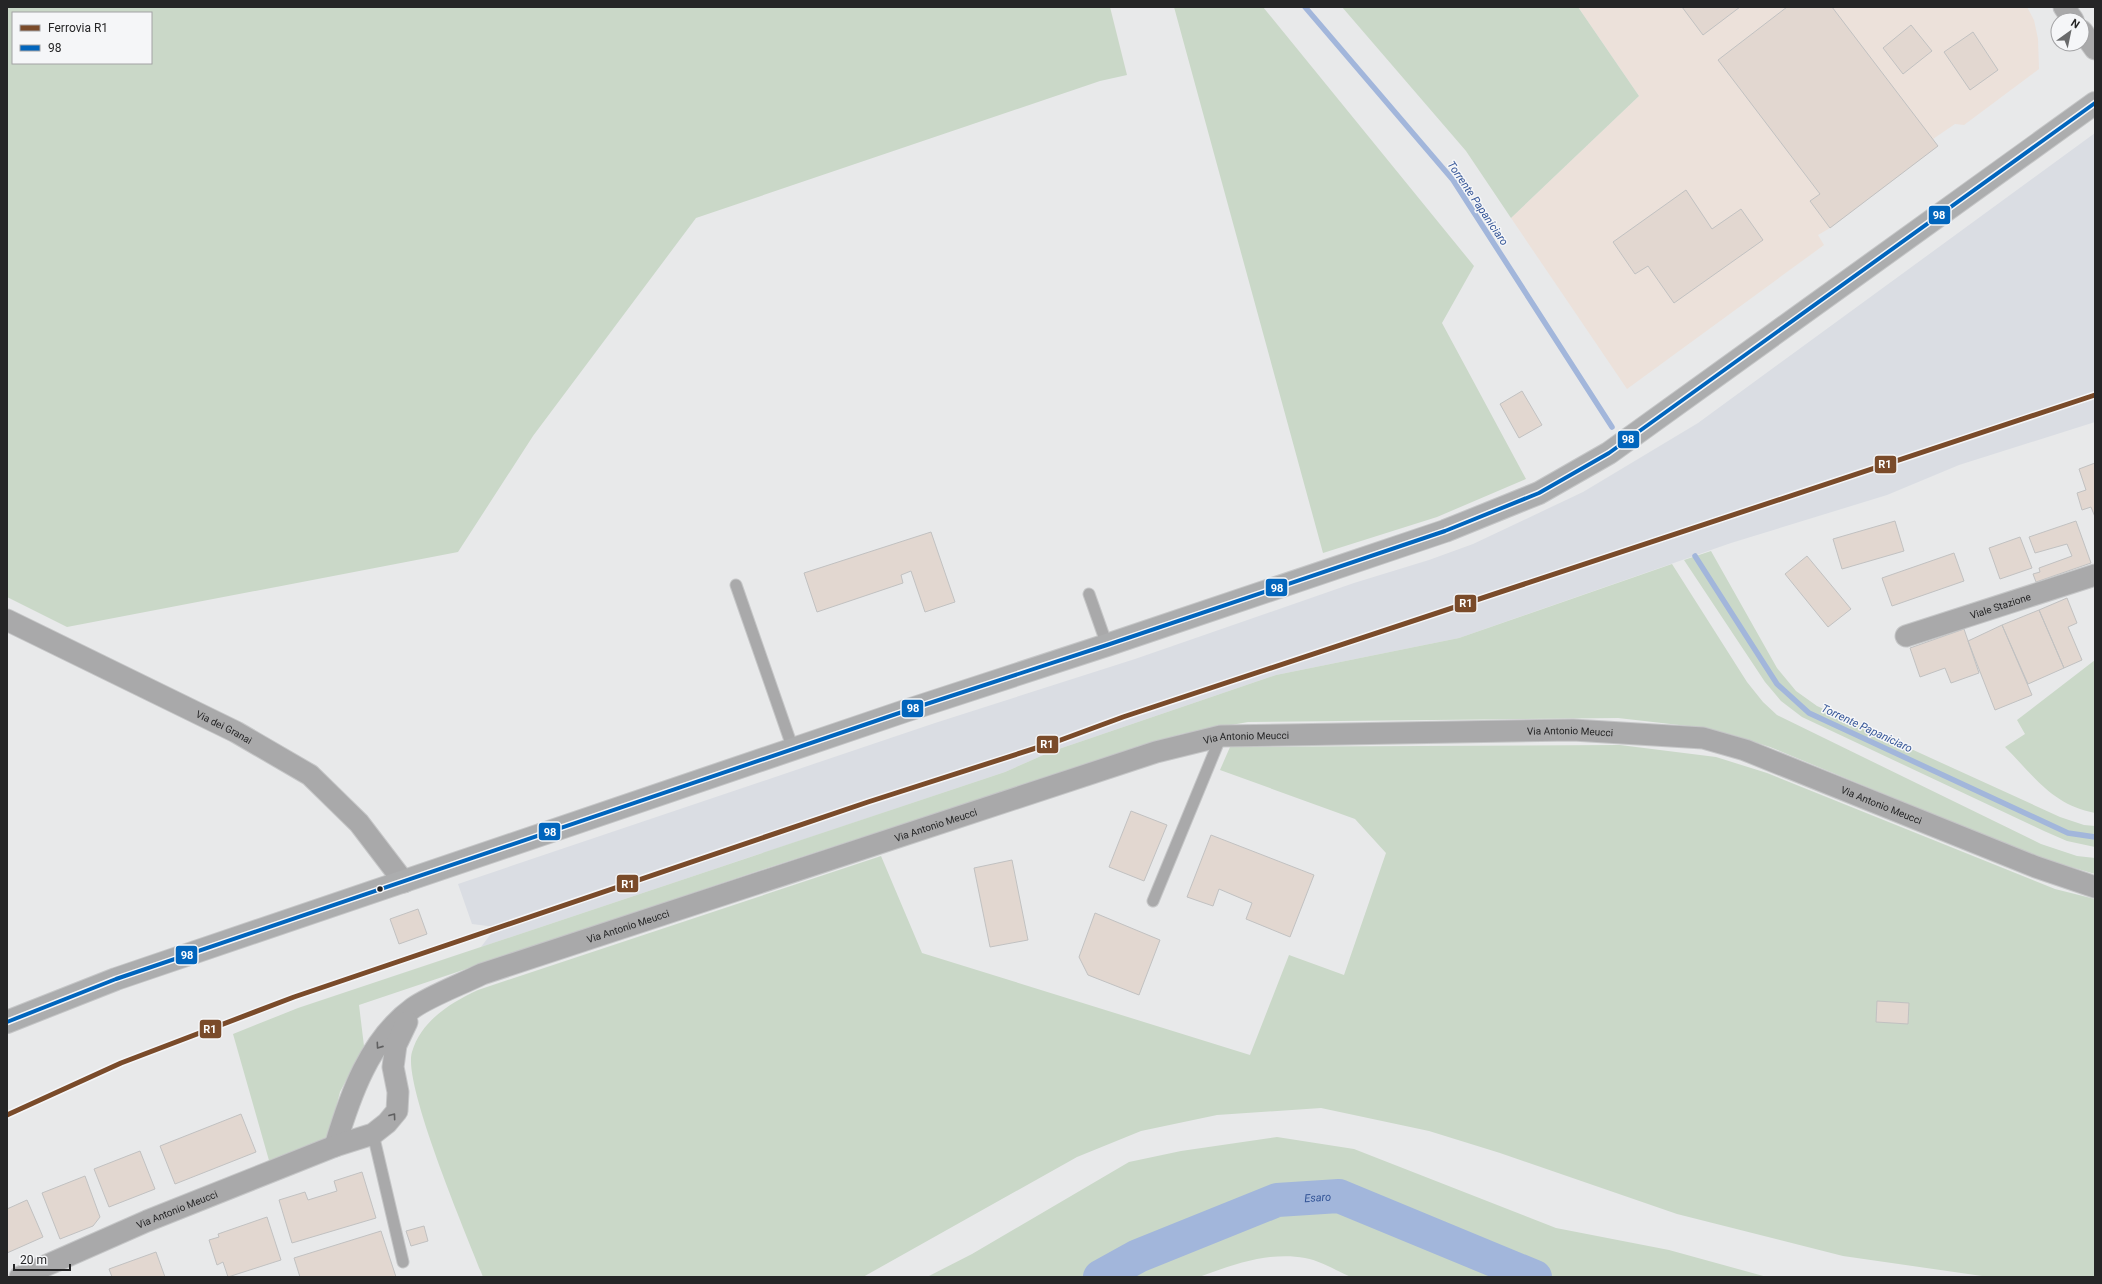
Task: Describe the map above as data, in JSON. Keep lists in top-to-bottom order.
{
  "streets": {
    "street": ["Viale Stazione", "Via dei Granai", "Via Antonio Meucci"]
  },
  "water": ["Torrente Papaniciaro", "Esaro"],
  "lines": ["transit line 98", "rail line R1"],
  "legend": ["Ferrovia R1", "98"],
  "scale_bar": "20 m",
  "north": "top right"
}
